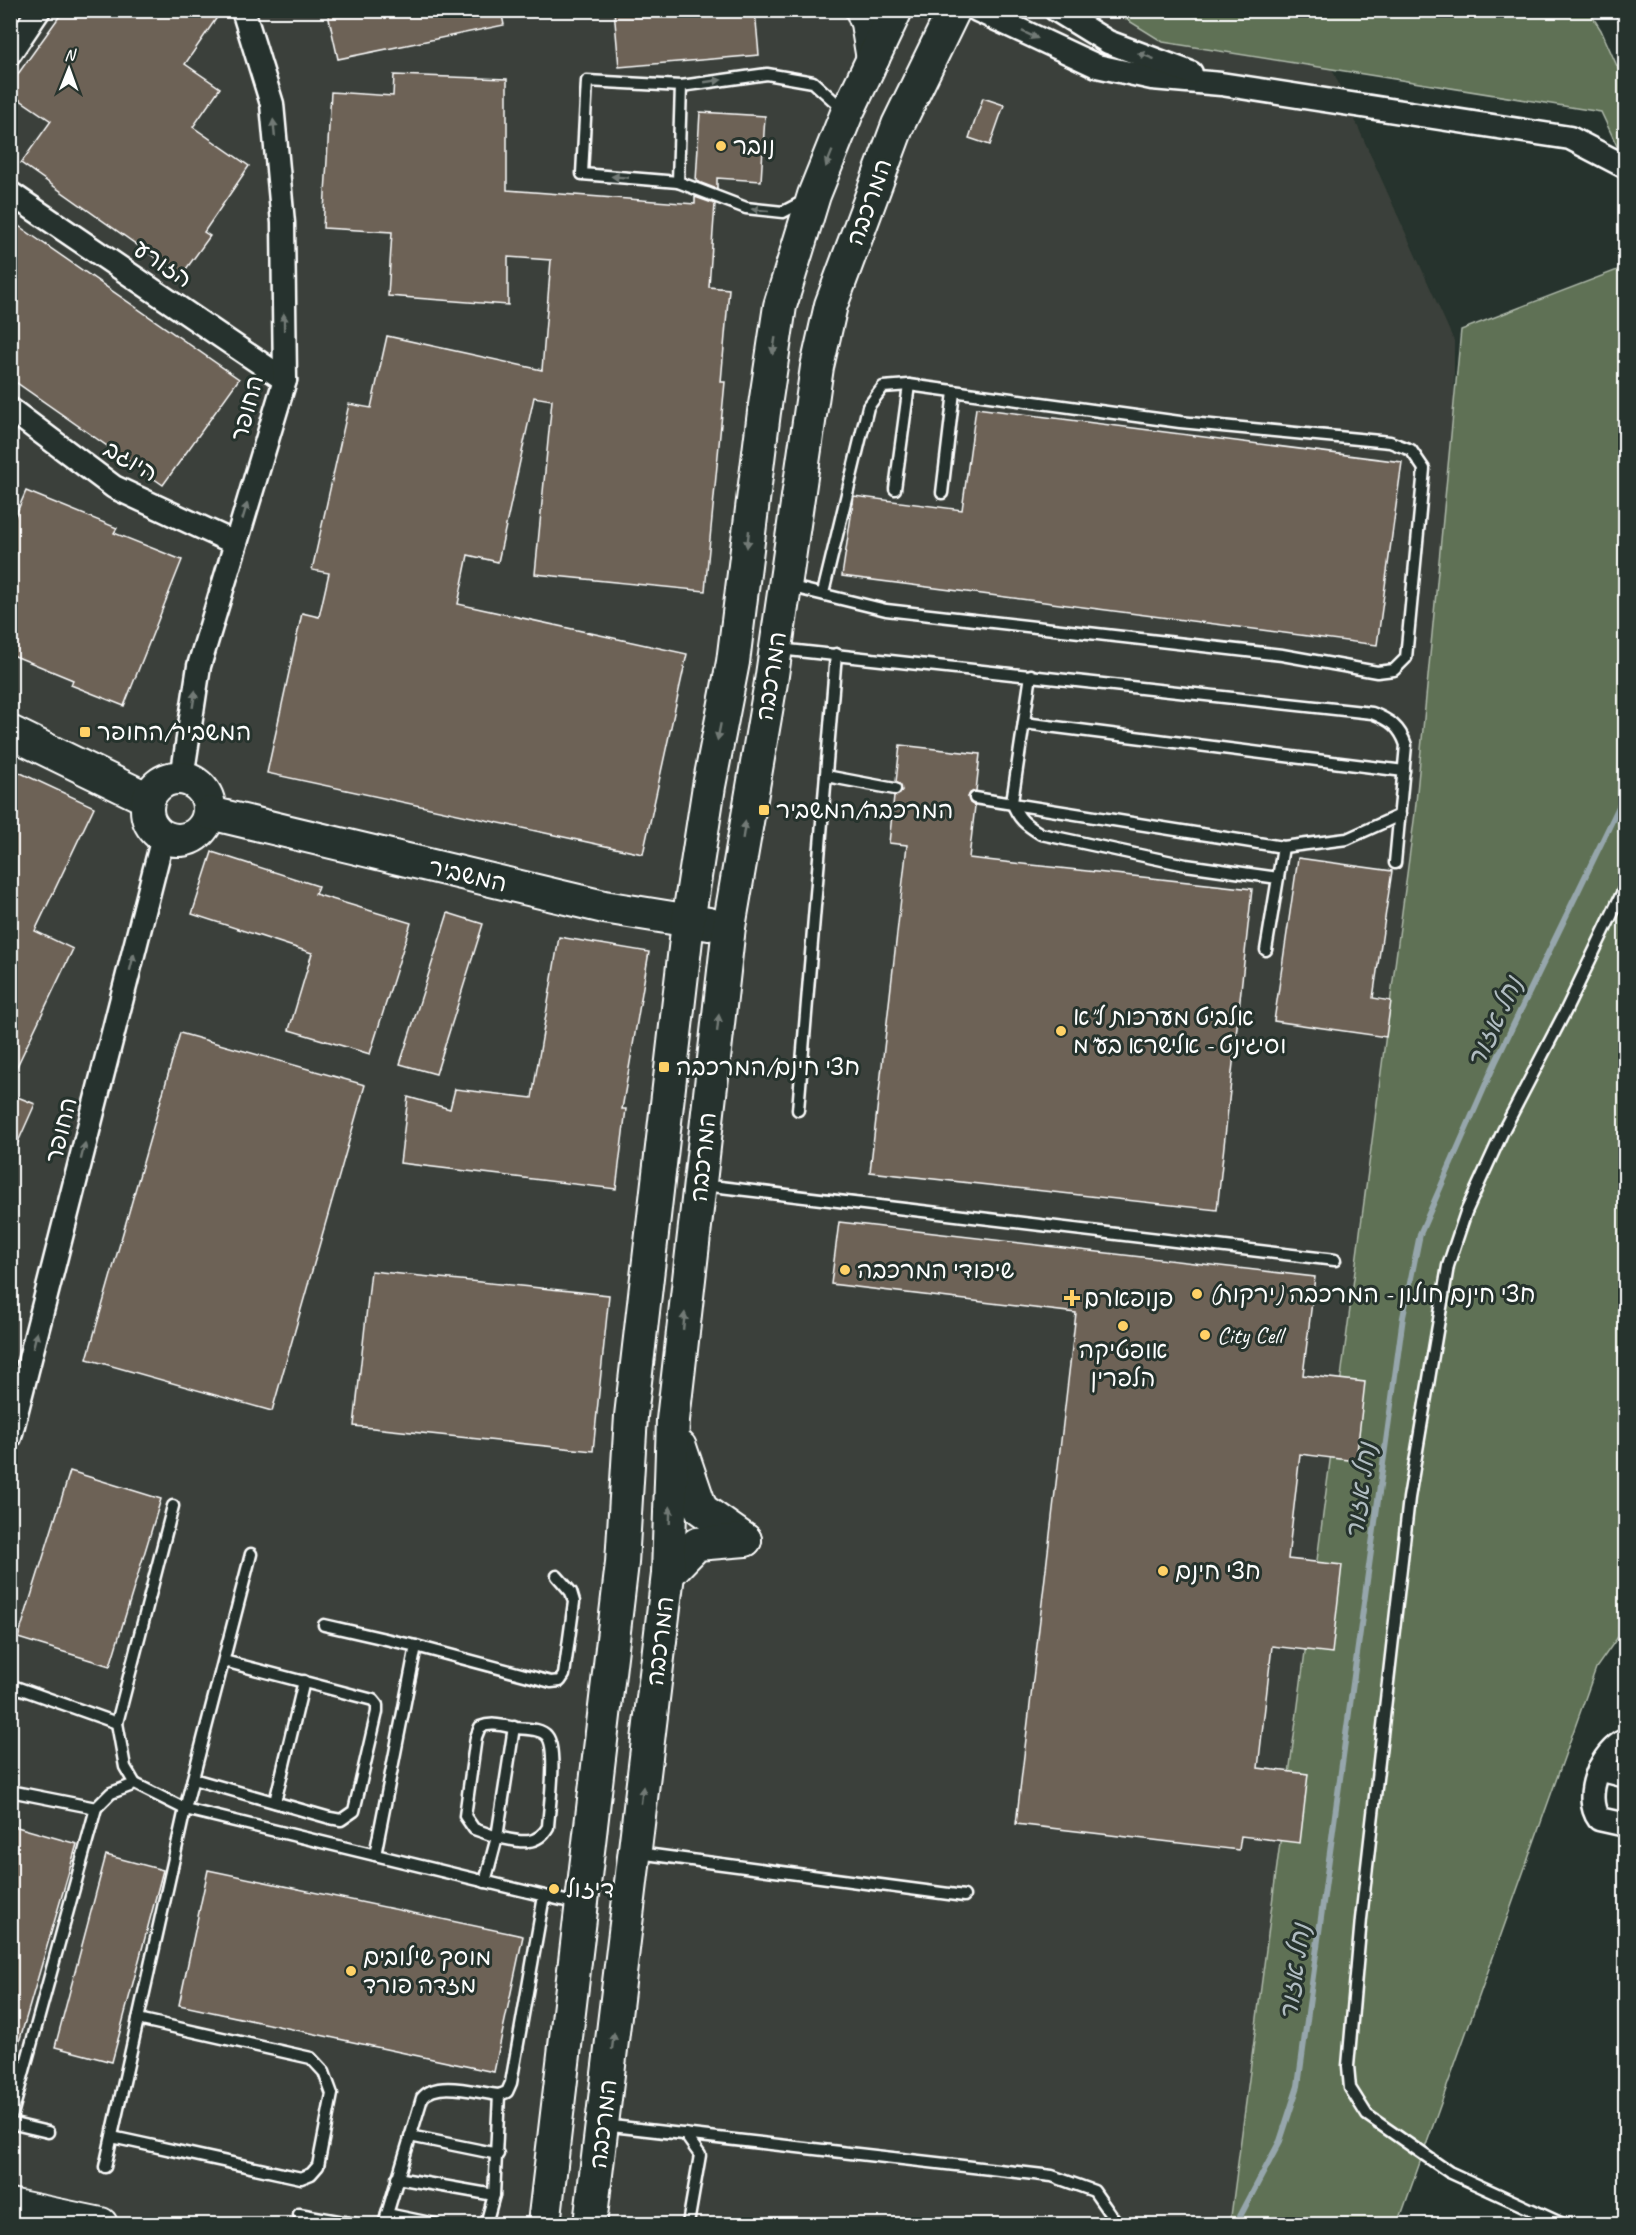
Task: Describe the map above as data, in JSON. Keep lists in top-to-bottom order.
{
  "streets": {
    "street": [
      "המרכבה",
      "הזורע",
      "החופר",
      "היוגב",
      "המשביר"
    ]
  },
  "crossings": [
    ["המרכבה", "המשביר"],
    ["הזורע", "החופר"],
    ["החופר", "היוגב"],
    ["החופר", "המשביר"]
  ],
  "one_way": ["החופר"],
  "water": ["נחל אזור"],
  "places": {
    "other": [
      "נובר",
      "אלביט מערכות ל\"א וסיגינט - אלישרא בע\"מ",
      "שיפודי המרכבה",
      "חצי חינם חולון - המרכבה (ירקות)",
      "אופטיקה הלפרין",
      "City Cell",
      "חצי חינם",
      "דיזול",
      "מוסך שילובים מזדה פורד"
    ],
    "transit": ["המשביר/החופר", "המרכבה/המשביר", "חצי חינם/המרכבה"],
    "health": ["פנופארם"]
  },
  "north": "top"
}
